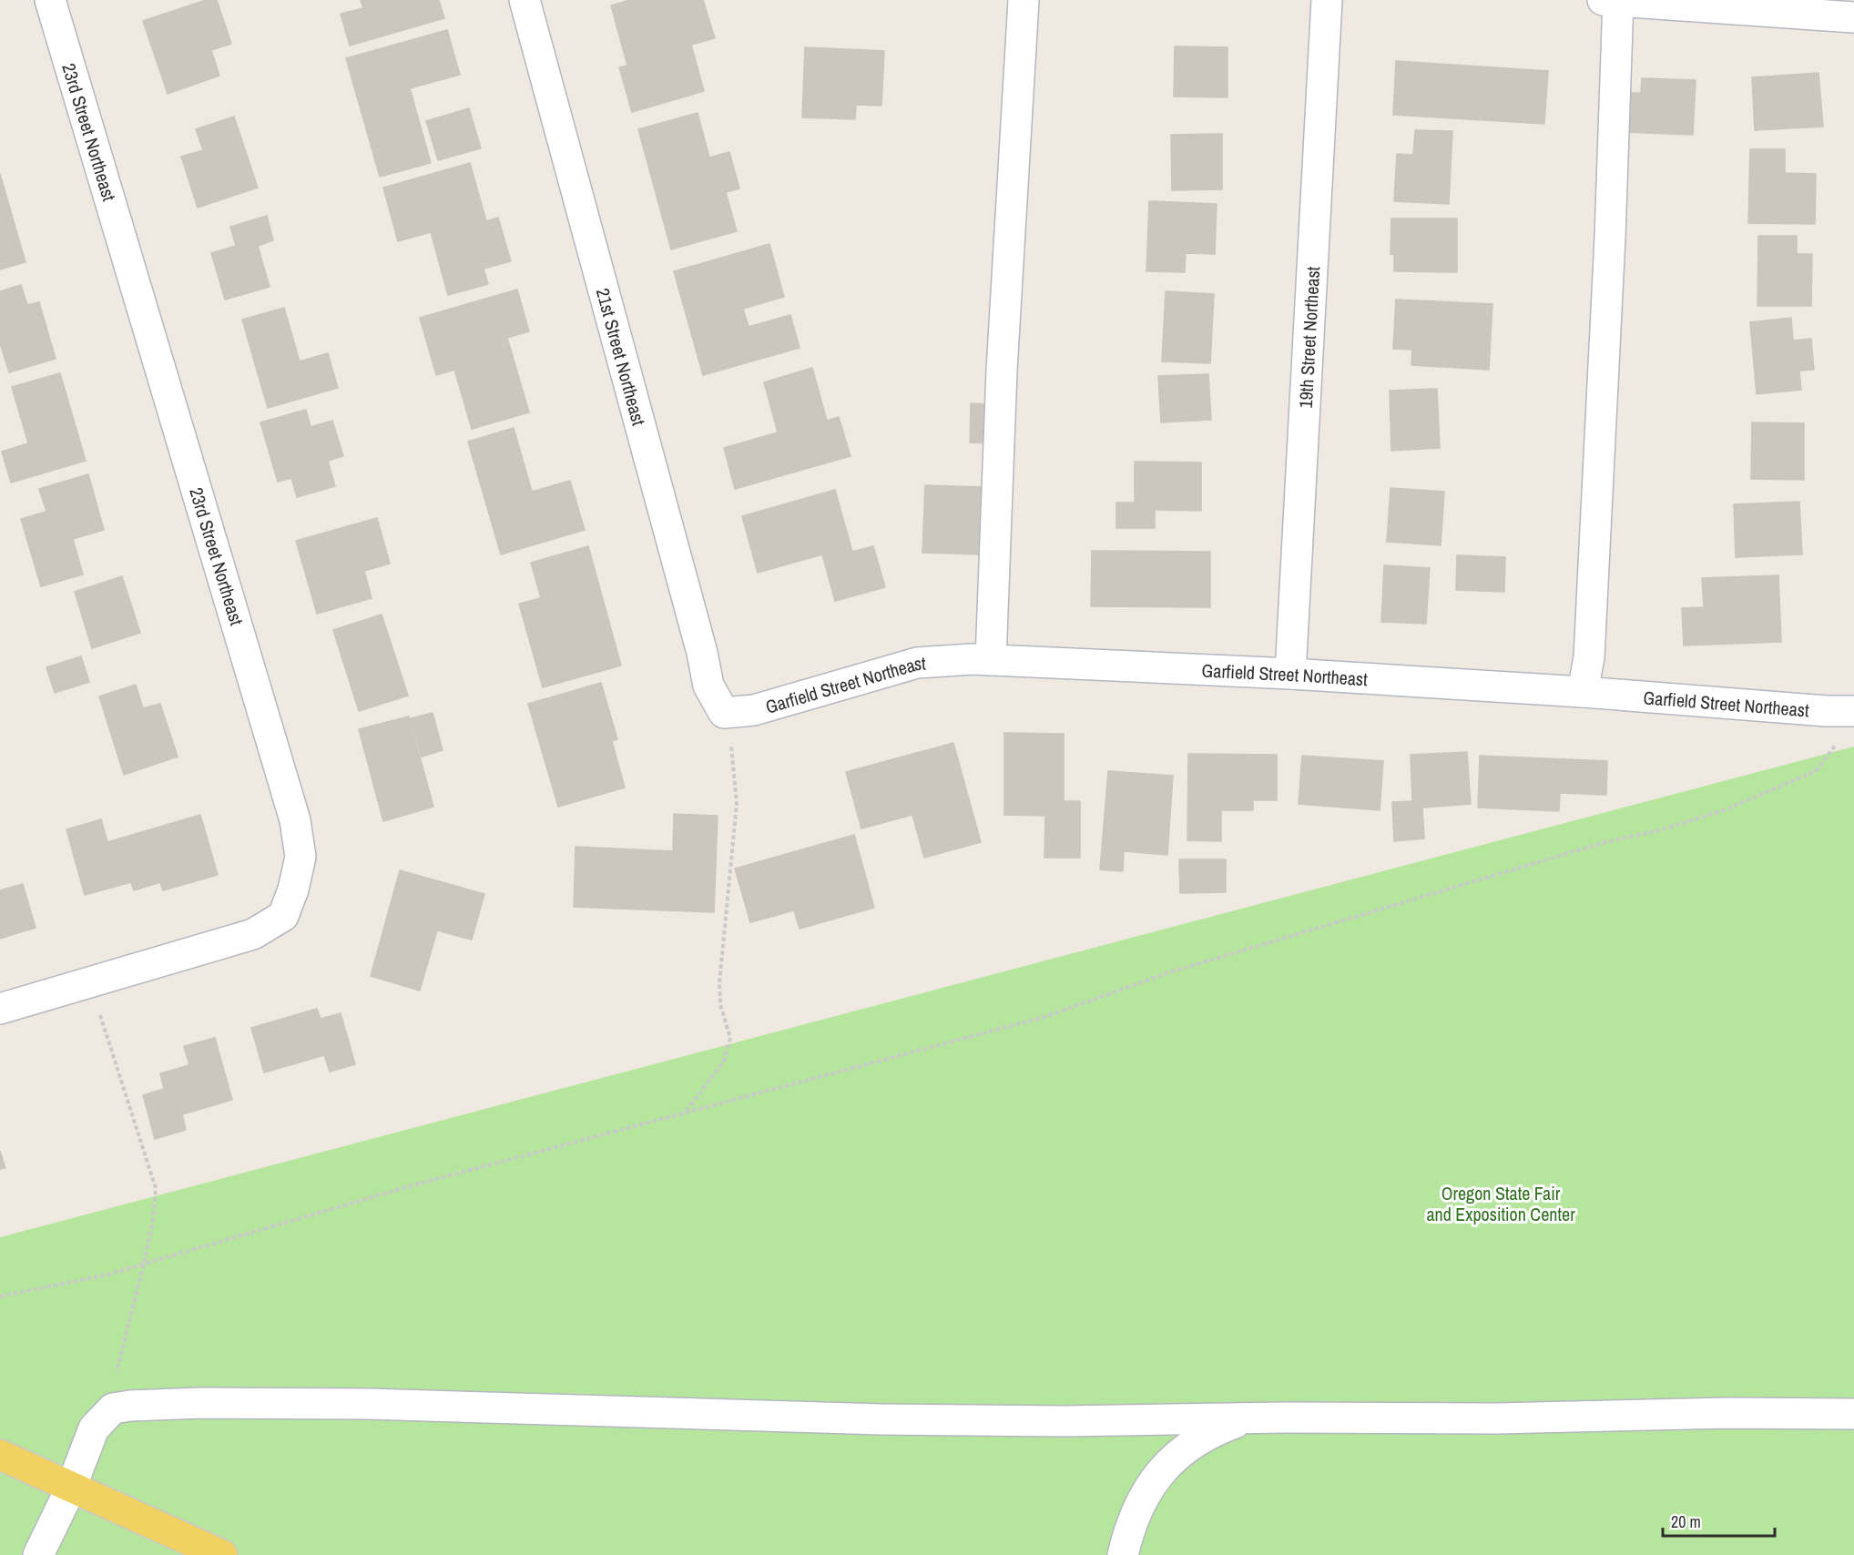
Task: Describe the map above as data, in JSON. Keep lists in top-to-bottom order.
{
  "streets": {
    "street": [
      "23rd Street Northeast",
      "19th Street Northeast",
      "21st Street Northeast",
      "Garfield Street Northeast"
    ]
  },
  "crossings": [
    ["19th Street Northeast", "Garfield Street Northeast"],
    ["21st Street Northeast", "Garfield Street Northeast"]
  ],
  "parks": ["Oregon State Fair and Exposition Center"],
  "scale_bar": "20 m"
}
